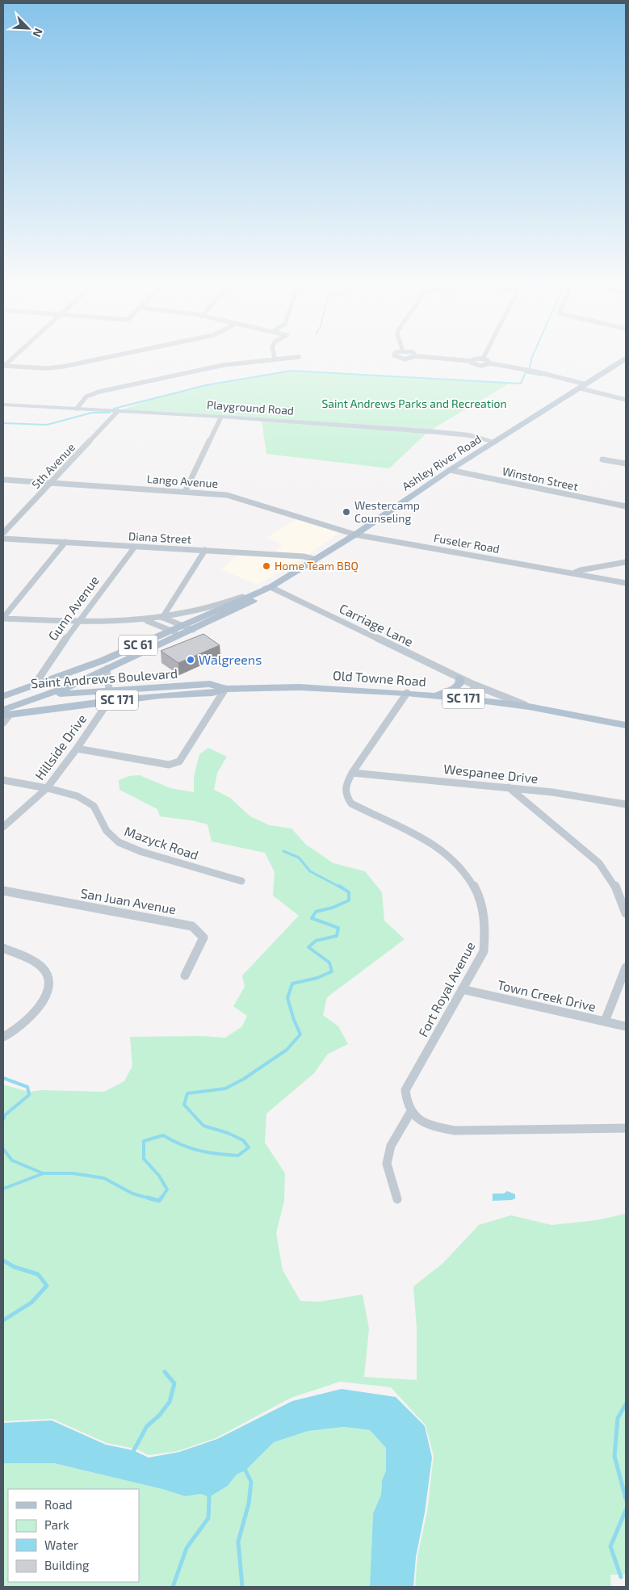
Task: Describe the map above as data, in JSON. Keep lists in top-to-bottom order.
{
  "streets": {
    "main road": [
      "Playground Road",
      "Ashley River Road",
      "SC 61",
      "Saint Andrews Boulevard",
      "Old Towne Road",
      "SC 171"
    ],
    "street": [
      "5th Avenue",
      "Winston Street",
      "Lango Avenue",
      "Diana Street",
      "Fuseler Road",
      "Gunn Avenue",
      "Carriage Lane",
      "Hillside Drive",
      "Wespanee Drive",
      "Mazyck Road",
      "San Juan Avenue",
      "Fort Royal Avenue",
      "Town Creek Drive"
    ]
  },
  "crossings": [
    ["Playground Road", "Ashley River Road"],
    ["Playground Road", "5th Avenue"],
    ["Ashley River Road", "Winston Street"],
    ["Ashley River Road", "Lango Avenue"],
    ["Ashley River Road", "Diana Street"],
    ["Ashley River Road", "Fuseler Road"],
    ["Ashley River Road", "Gunn Avenue"],
    ["Ashley River Road", "Carriage Lane"],
    ["Ashley River Road", "Saint Andrews Boulevard"],
    ["5th Avenue", "Lango Avenue"],
    ["Lango Avenue", "Fuseler Road"],
    ["Diana Street", "Gunn Avenue"],
    ["Carriage Lane", "Old Towne Road"],
    ["Saint Andrews Boulevard", "Old Towne Road"],
    ["Saint Andrews Boulevard", "Hillside Drive"],
    ["Old Towne Road", "Fort Royal Avenue"],
    ["Hillside Drive", "Mazyck Road"],
    ["Wespanee Drive", "Fort Royal Avenue"],
    ["Fort Royal Avenue", "Town Creek Drive"]
  ],
  "parks": ["Saint Andrews Parks and Recreation"],
  "places": ["Westercamp Counseling", "Home Team BBQ", "Walgreens"],
  "legend": [
    "Road",
    "Park",
    "Water",
    "Building"
  ],
  "north": "bottom right"
}
